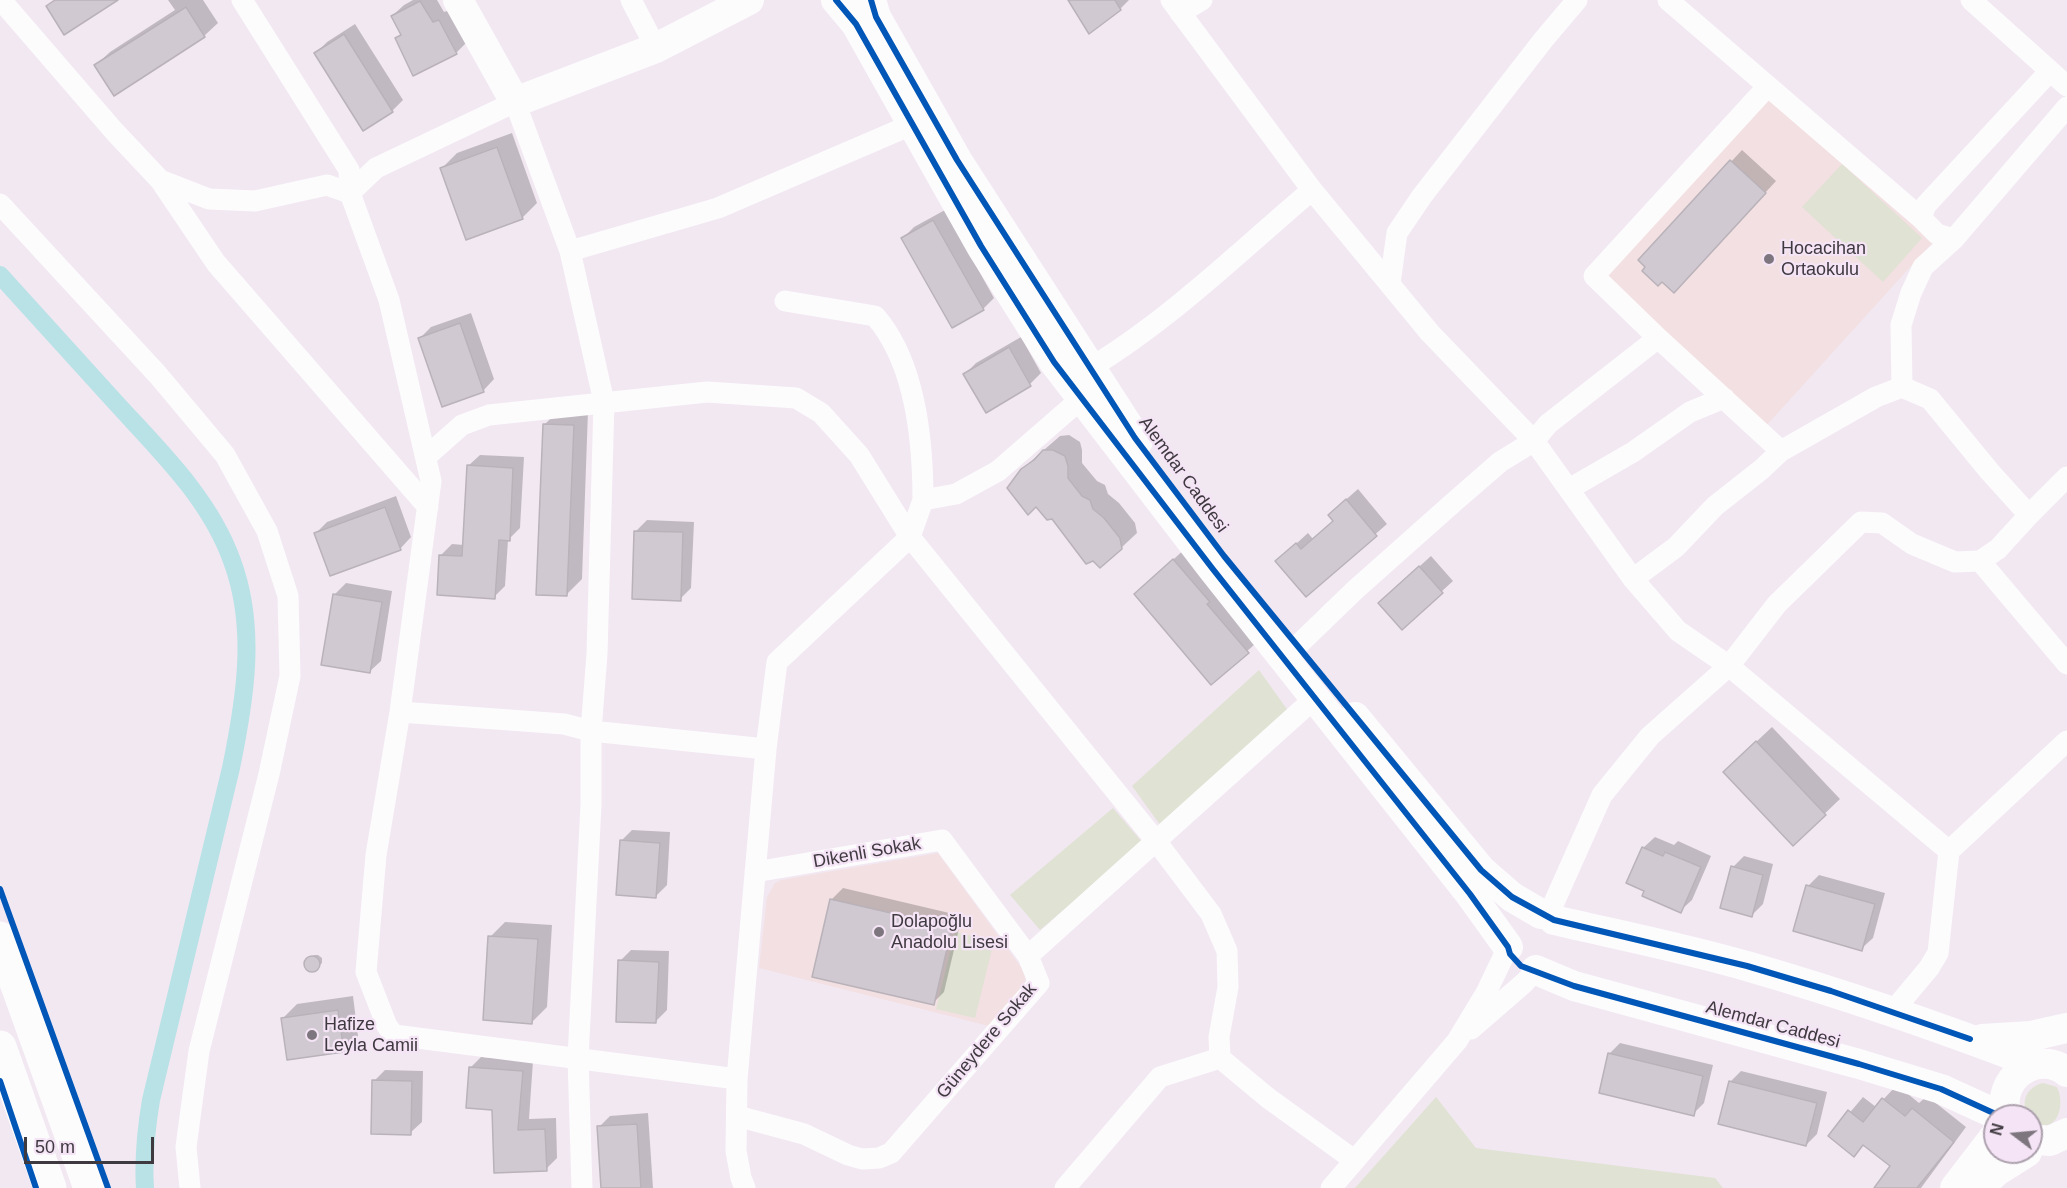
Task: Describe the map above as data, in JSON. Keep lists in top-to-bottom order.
{
  "streets": {
    "main road": ["Alemdar Caddesi"],
    "street": ["Dikenli Sokak", "Güneydere Sokak"]
  },
  "crossings": [
    ["Alemdar Caddesi", "Güneydere Sokak"],
    ["Dikenli Sokak", "Güneydere Sokak"]
  ],
  "places": ["Hocacihan Ortaokulu", "Dolapoğlu Anadolu Lisesi", "Hafize Leyla Camii"],
  "scale_bar": "50 m",
  "north": "left"
}
